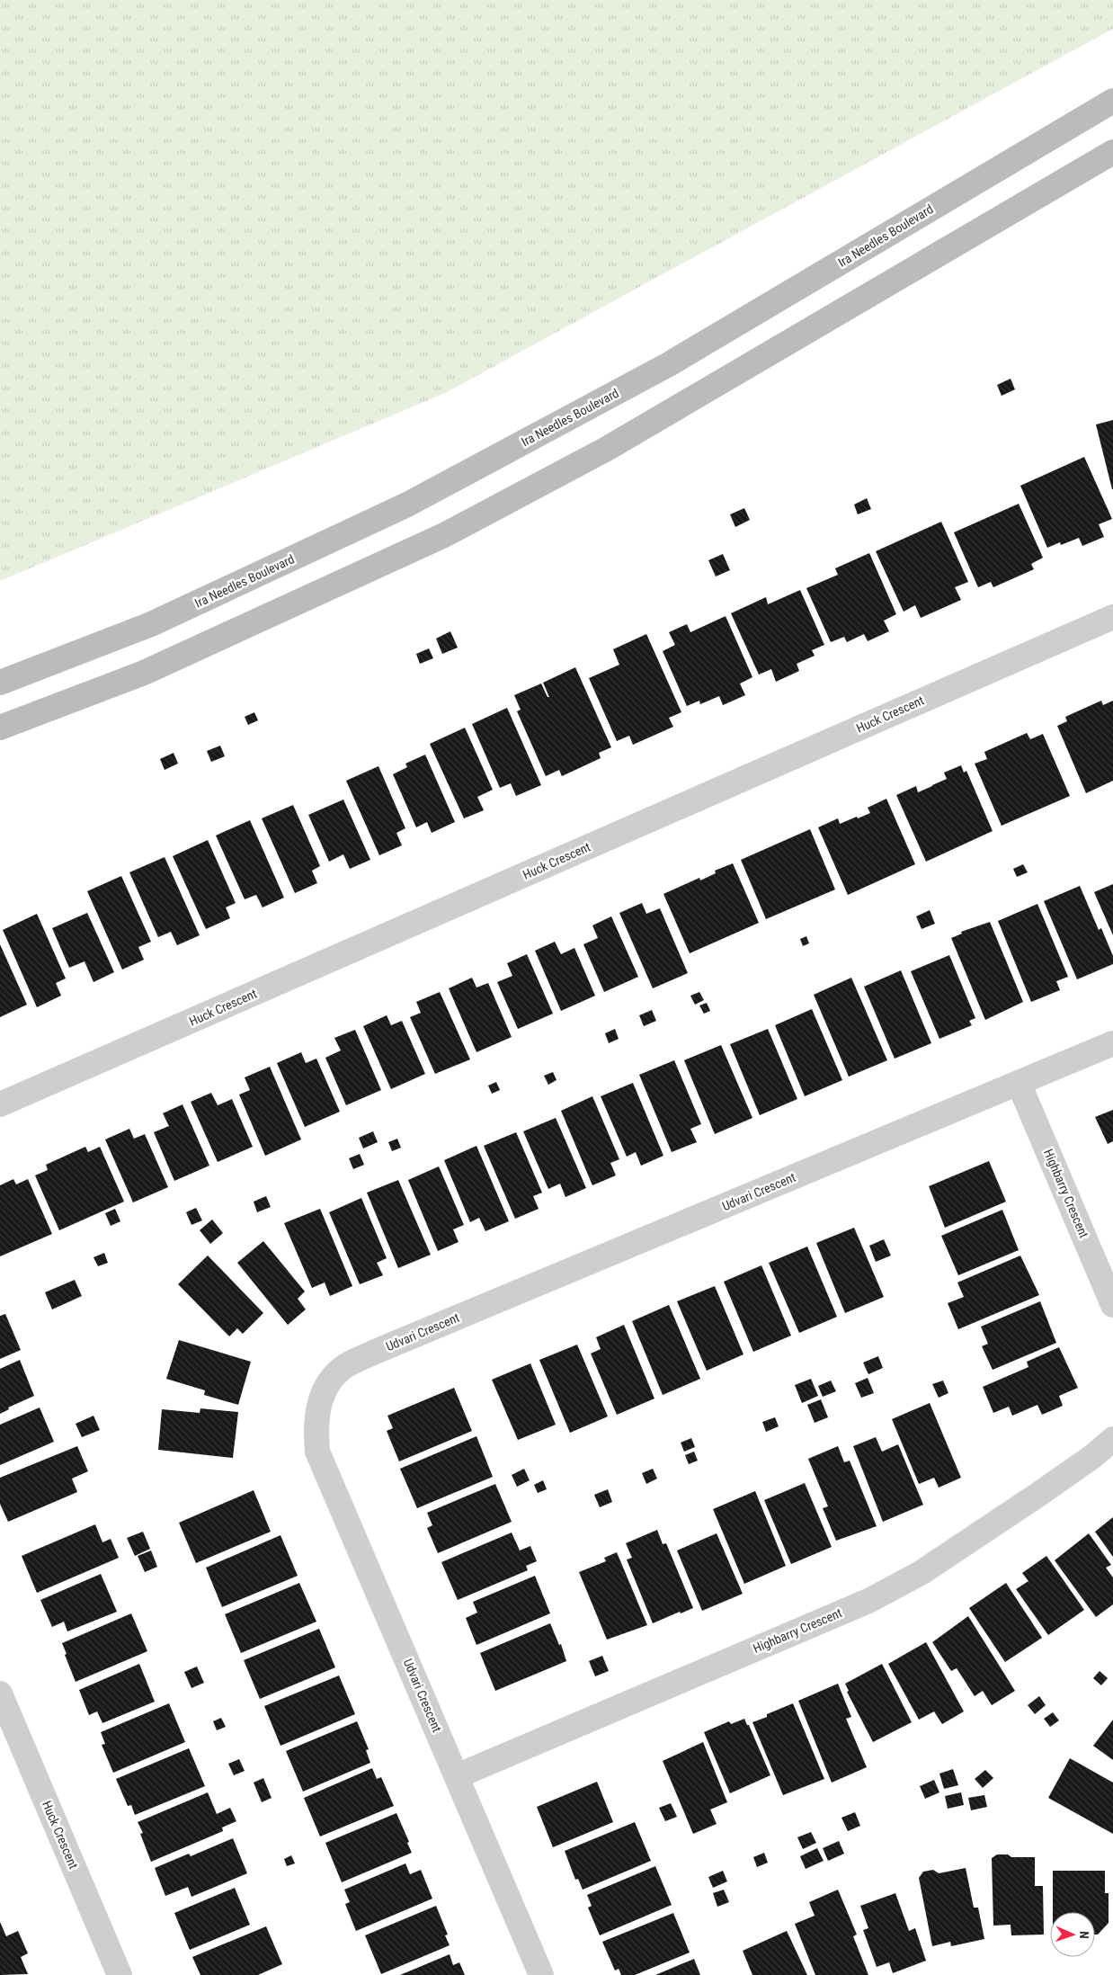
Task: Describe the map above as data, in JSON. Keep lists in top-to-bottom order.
{
  "streets": {
    "main road": ["Ira Needles Boulevard"],
    "street": ["Huck Crescent", "Udvari Crescent", "Highbarry Crescent"]
  },
  "crossings": [
    ["Udvari Crescent", "Highbarry Crescent"]
  ],
  "north": "right"
}
